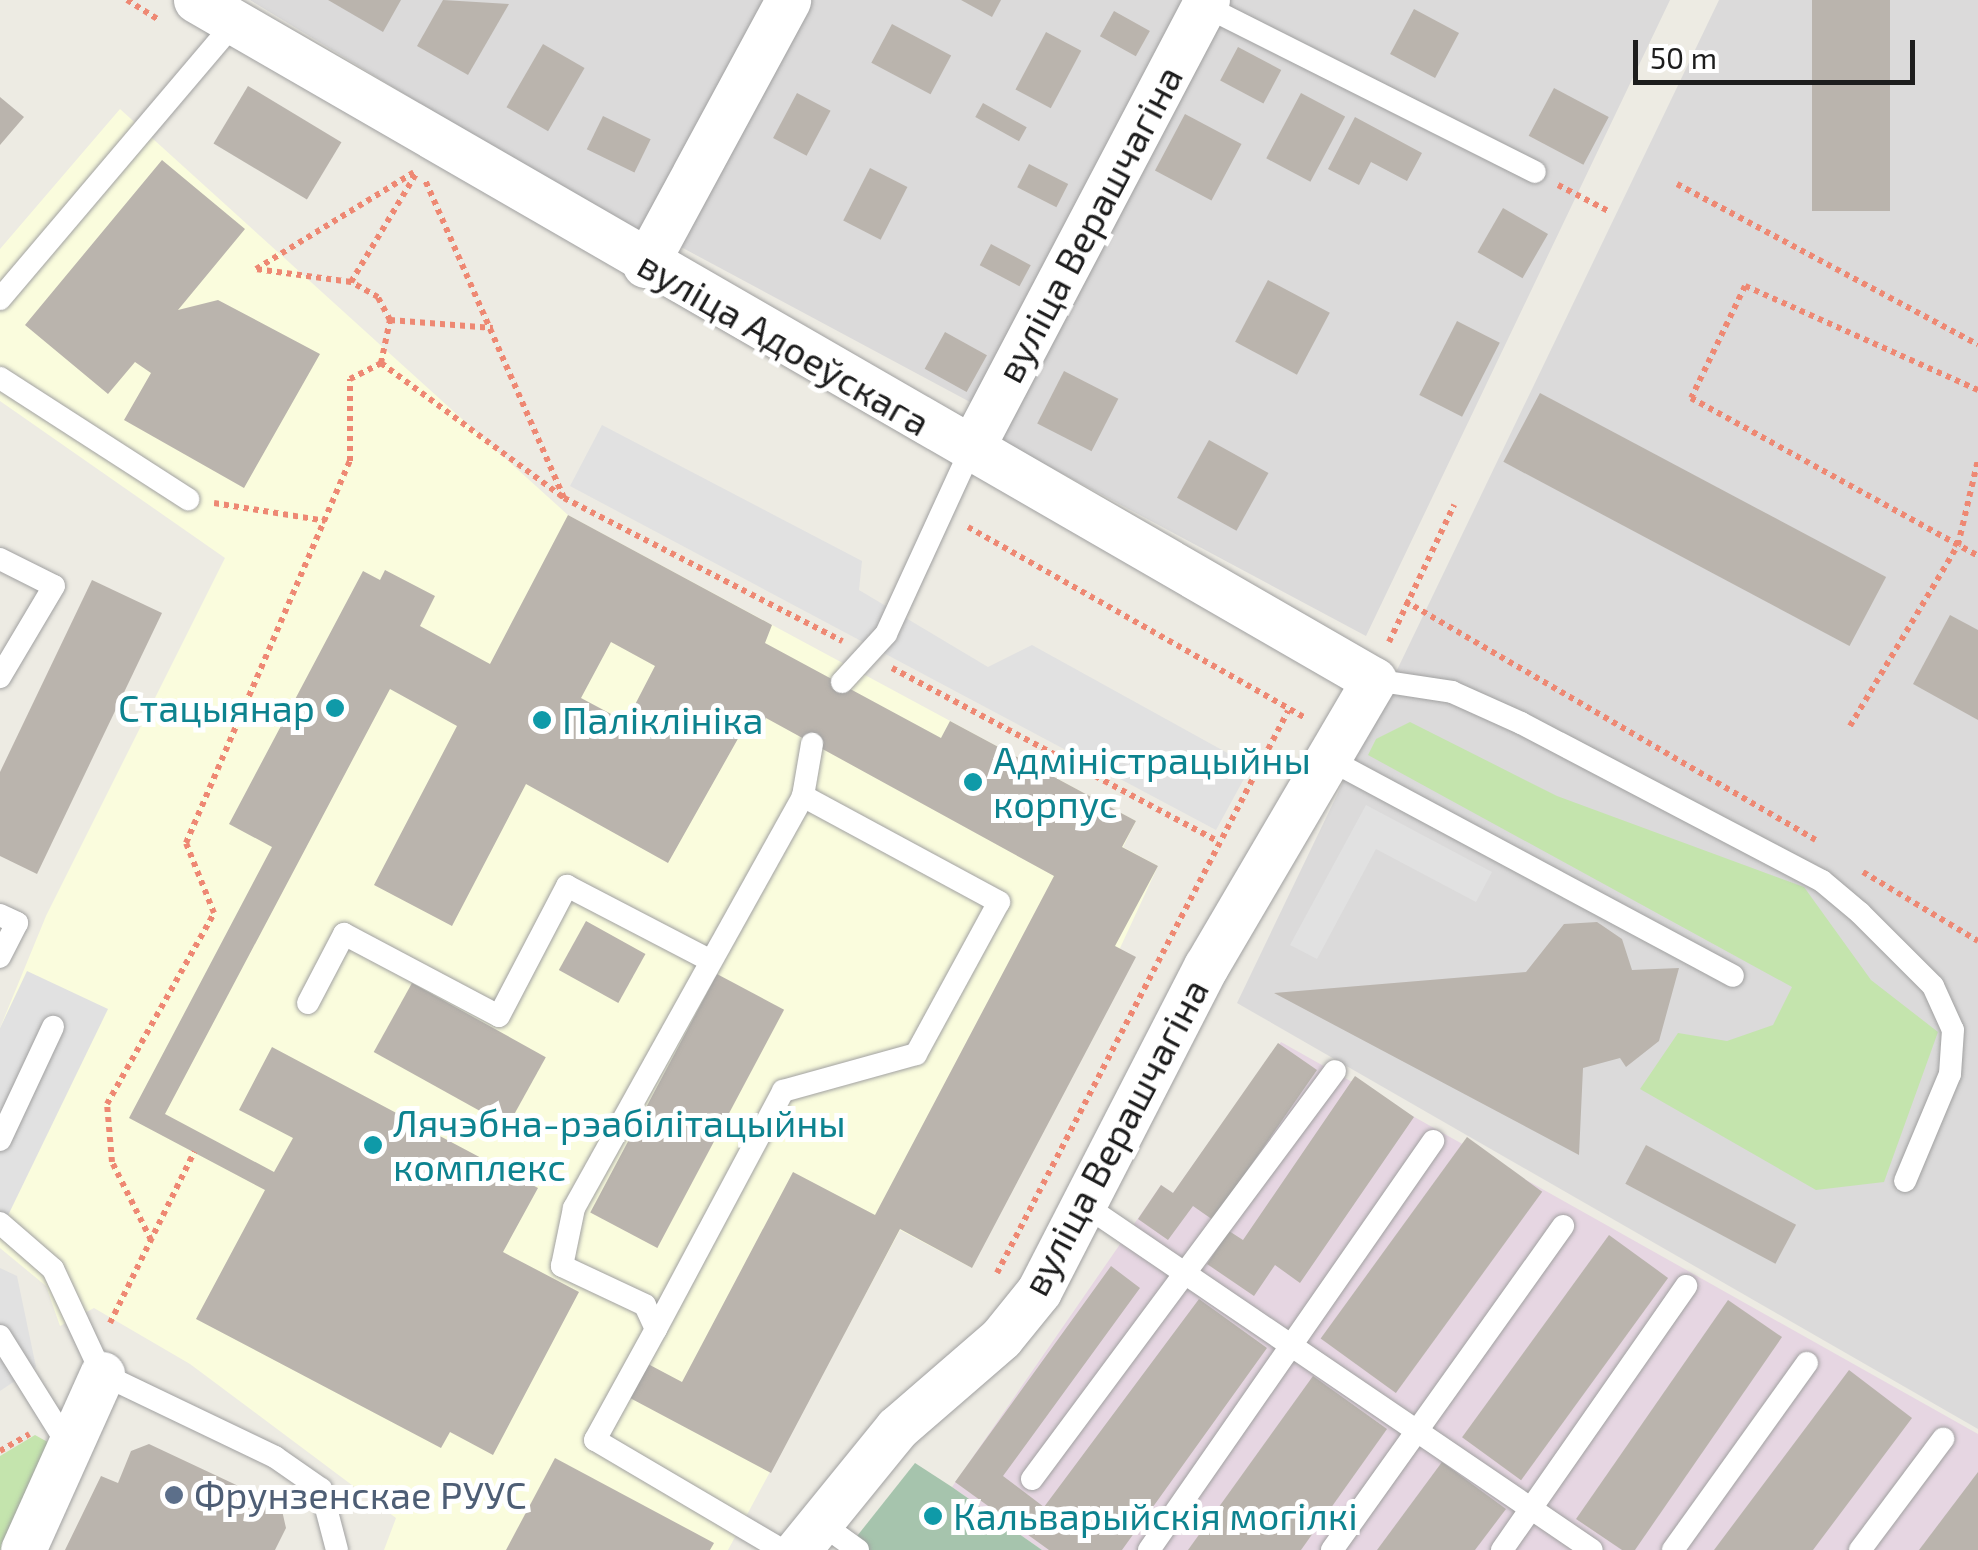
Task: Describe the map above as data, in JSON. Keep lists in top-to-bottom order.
{
  "streets": {
    "street": ["вуліца Верашчагіна", "вуліца Адоеўскага"]
  },
  "crossings": [
    ["вуліца Верашчагіна", "вуліца Адоеўскага"]
  ],
  "places": [
    "Стацыянар",
    "Паліклініка",
    "Адміністрацыйны корпус",
    "Лячэбна-рэабілітацыйны комплекс",
    "Фрунзенскае РУУС",
    "Кальварыйскія могілкі"
  ],
  "scale_bar": "50 m"
}
